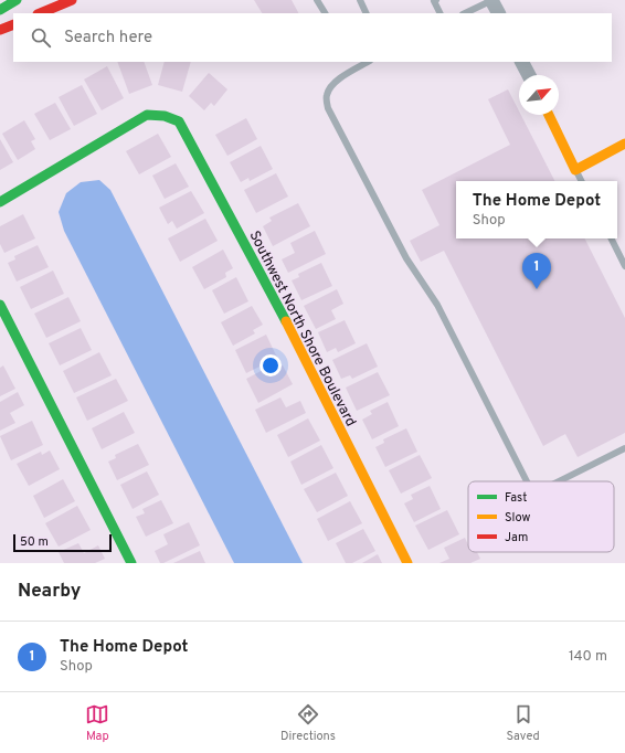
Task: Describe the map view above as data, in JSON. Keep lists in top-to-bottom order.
{
  "streets": {
    "street": ["Southwest North Shore Boulevard"]
  },
  "legend": ["Fast", "Slow", "Jam"],
  "scale_bar": "50 m",
  "north": "top right",
  "page": {
    "search": "Search here",
    "popup": ["The Home Depot", "Shop"],
    "pins": "1",
    "scale": "50 m",
    "heading": "Nearby",
    "list": [
      {
        "mark": "1",
        "name": "The Home Depot",
        "note": "Shop",
        "value": "140 m"
      }
    ],
    "nav": ["Map", "Directions", "Saved"]
  }
}
